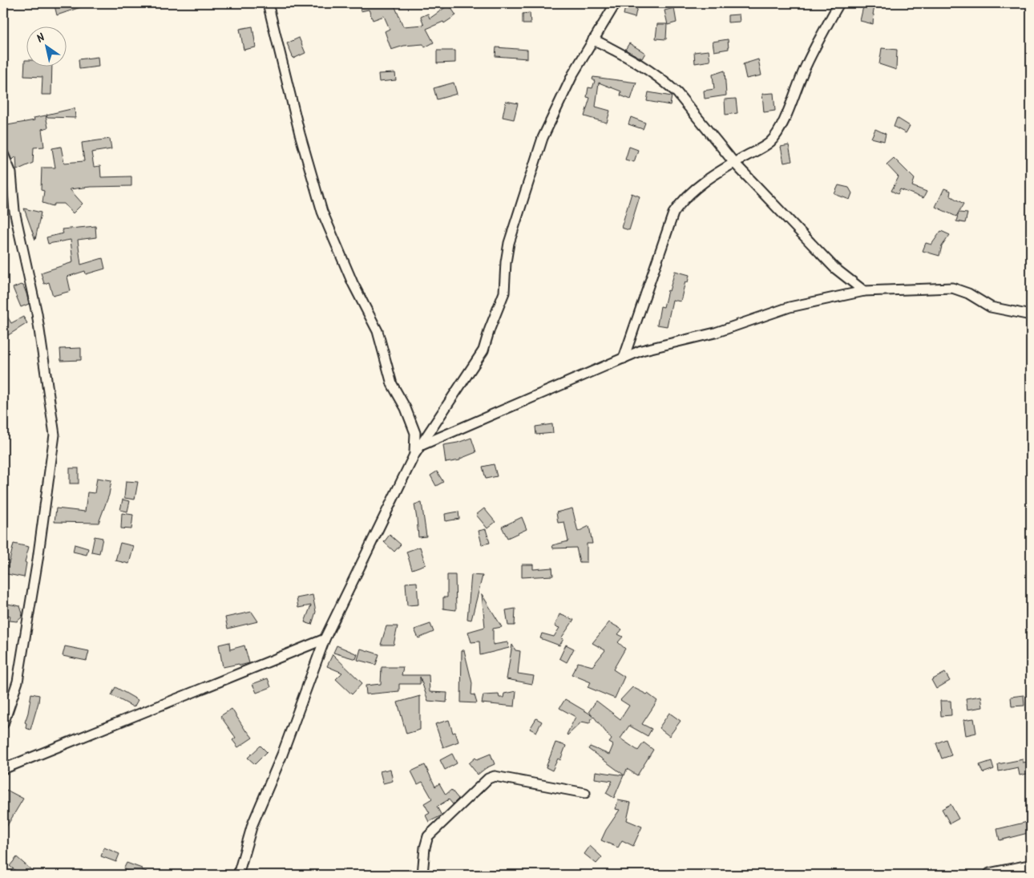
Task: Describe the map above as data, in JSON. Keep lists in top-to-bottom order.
{
  "north": "top left"
}
